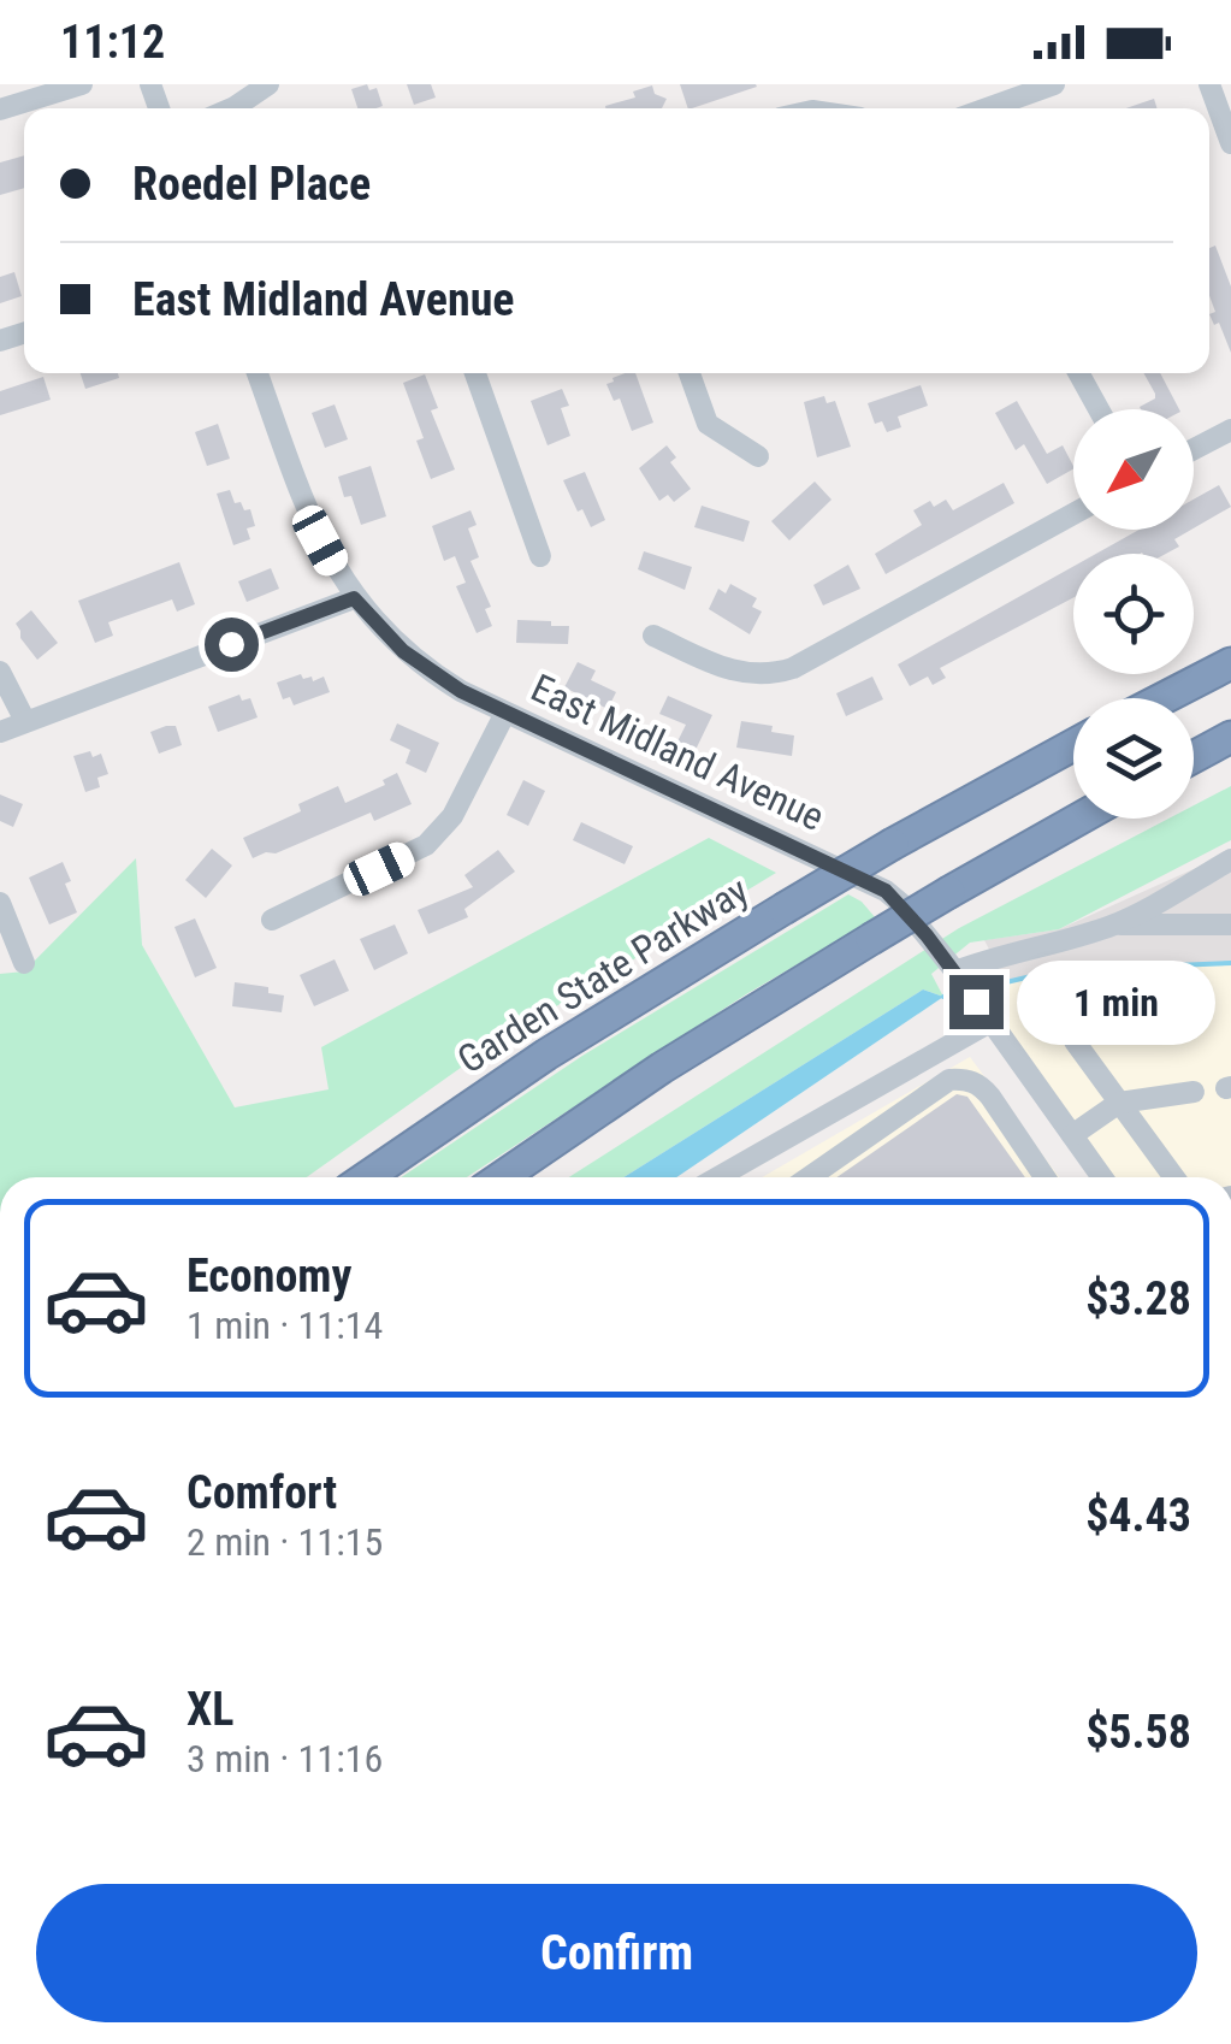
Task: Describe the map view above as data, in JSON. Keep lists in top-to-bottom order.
{
  "streets": {
    "highway": ["Garden State Parkway"],
    "street": ["East Midland Avenue"]
  },
  "north": "bottom left",
  "page": {
    "status": "11:12",
    "banner": ["Roedel Place", "East Midland Avenue"],
    "bubble": "1 min",
    "list": [
      {
        "name": "Economy",
        "note": "1 min · 11:14",
        "value": "$3.28"
      },
      {
        "name": "Comfort",
        "note": "2 min · 11:15",
        "value": "$4.43"
      },
      {
        "name": "XL",
        "note": "3 min · 11:16",
        "value": "$5.58"
      }
    ],
    "buttons": "Confirm"
  }
}
